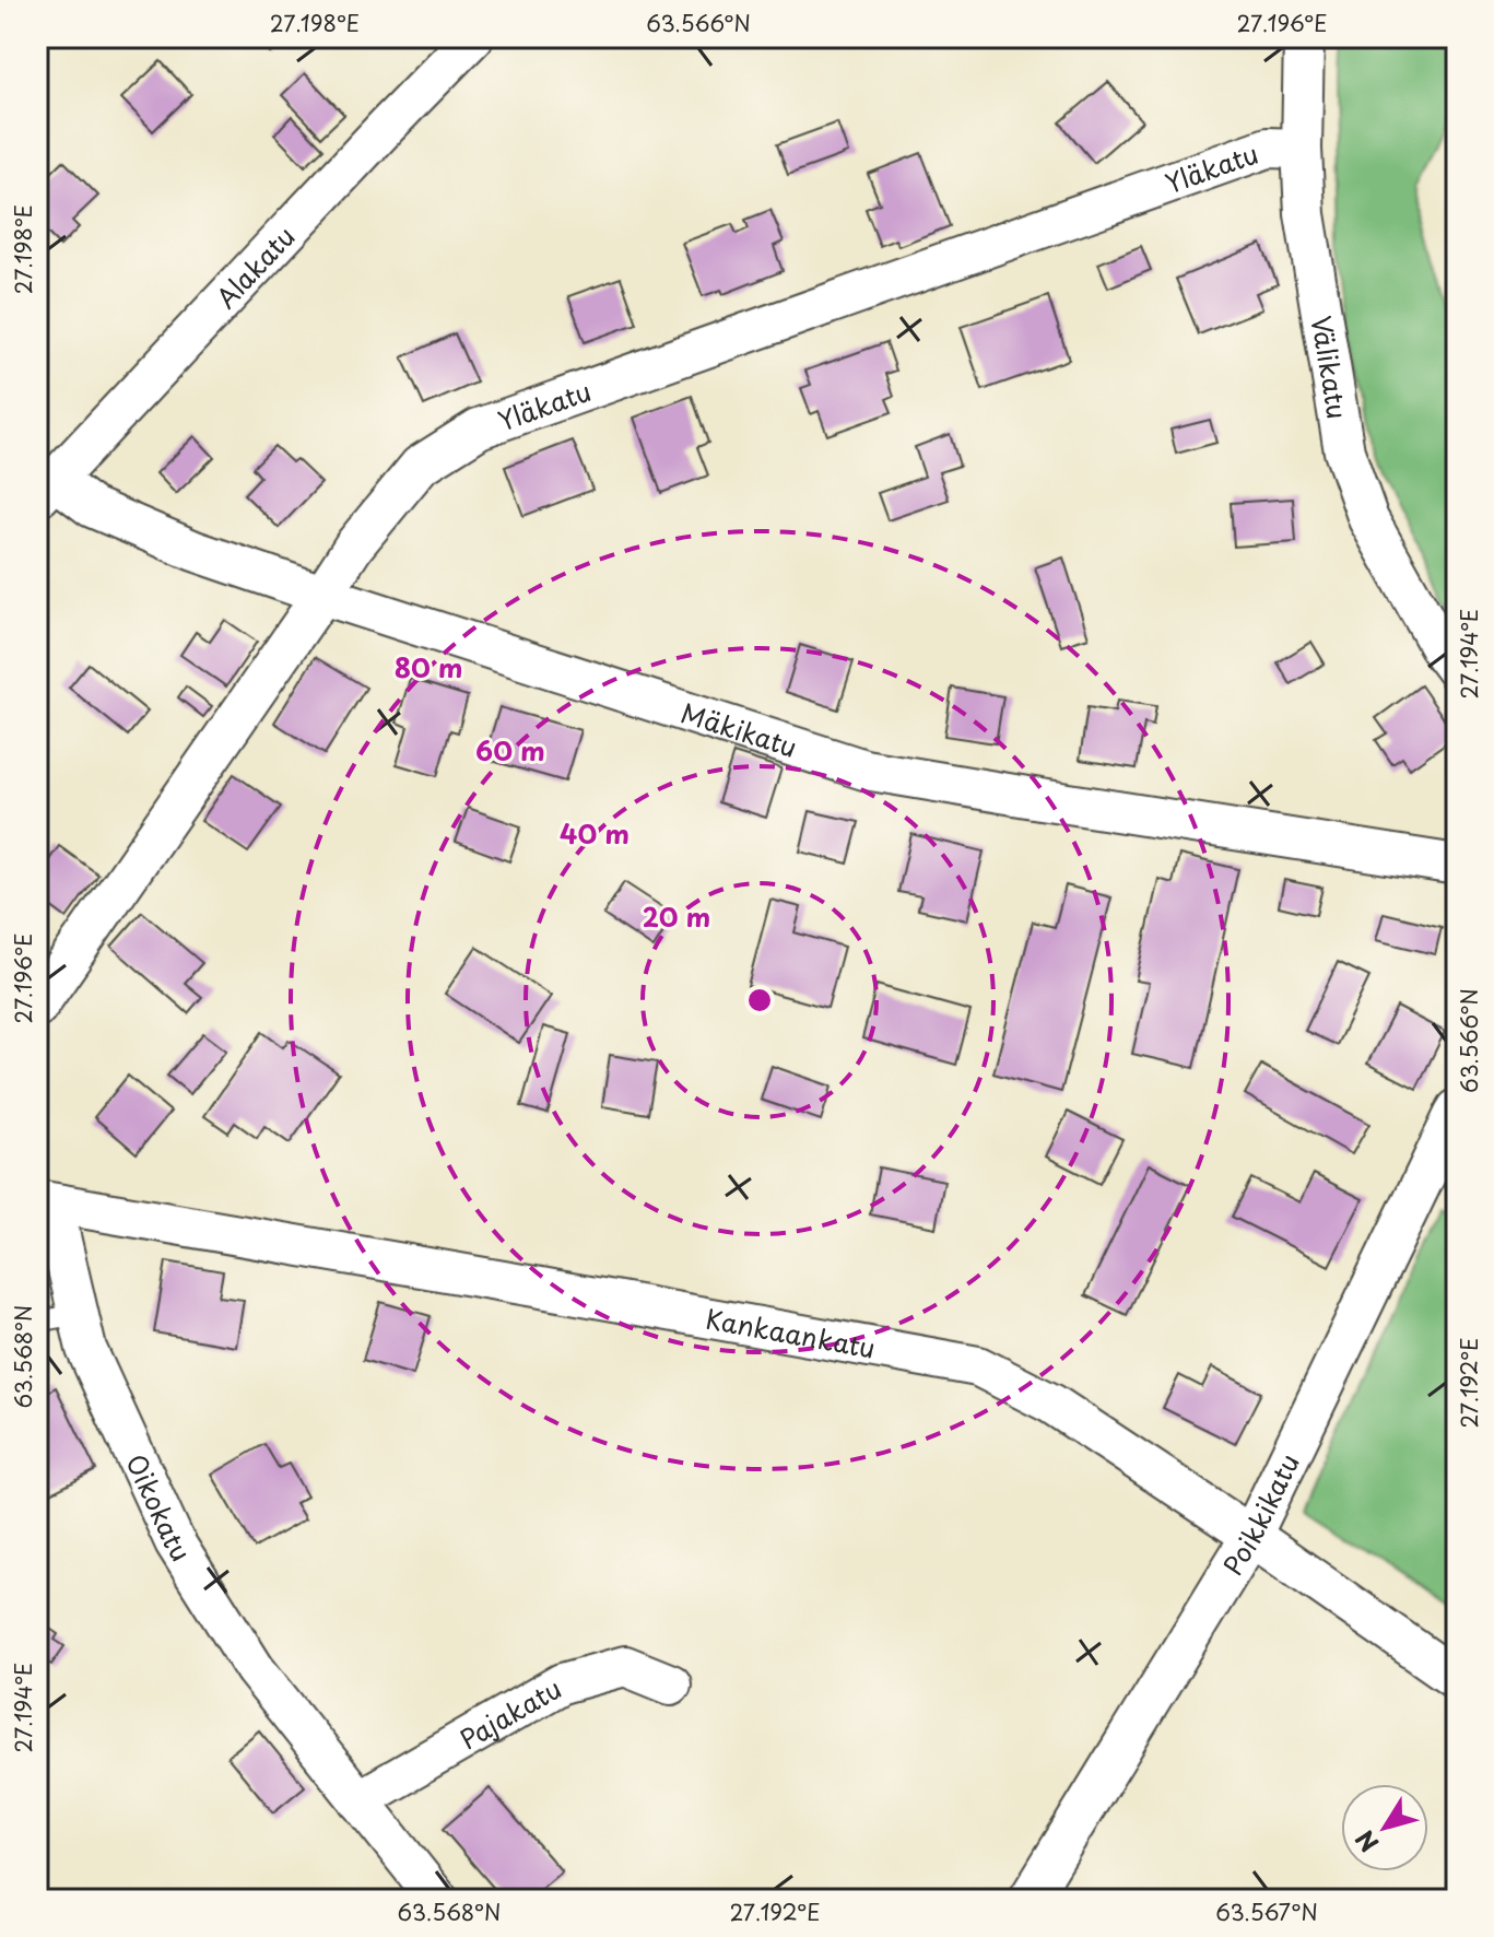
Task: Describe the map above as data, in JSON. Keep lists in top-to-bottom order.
{
  "streets": {
    "street": [
      "Yläkatu",
      "Alakatu",
      "Välikatu",
      "Mäkikatu",
      "Kankaankatu",
      "Oikokatu",
      "Poikkikatu",
      "Pajakatu"
    ]
  },
  "crossings": [
    ["Yläkatu", "Välikatu"],
    ["Yläkatu", "Mäkikatu"],
    ["Alakatu", "Mäkikatu"],
    ["Kankaankatu", "Oikokatu"],
    ["Kankaankatu", "Poikkikatu"],
    ["Oikokatu", "Pajakatu"]
  ],
  "north": "bottom left",
  "coordinates": [
    "27.198°E",
    "63.566°N",
    "27.196°E",
    "27.194°E",
    "63.568°N",
    "27.192°E",
    "63.567°N"
  ],
  "rings": [
    "80 m",
    "60 m",
    "40 m",
    "20 m"
  ]
}
